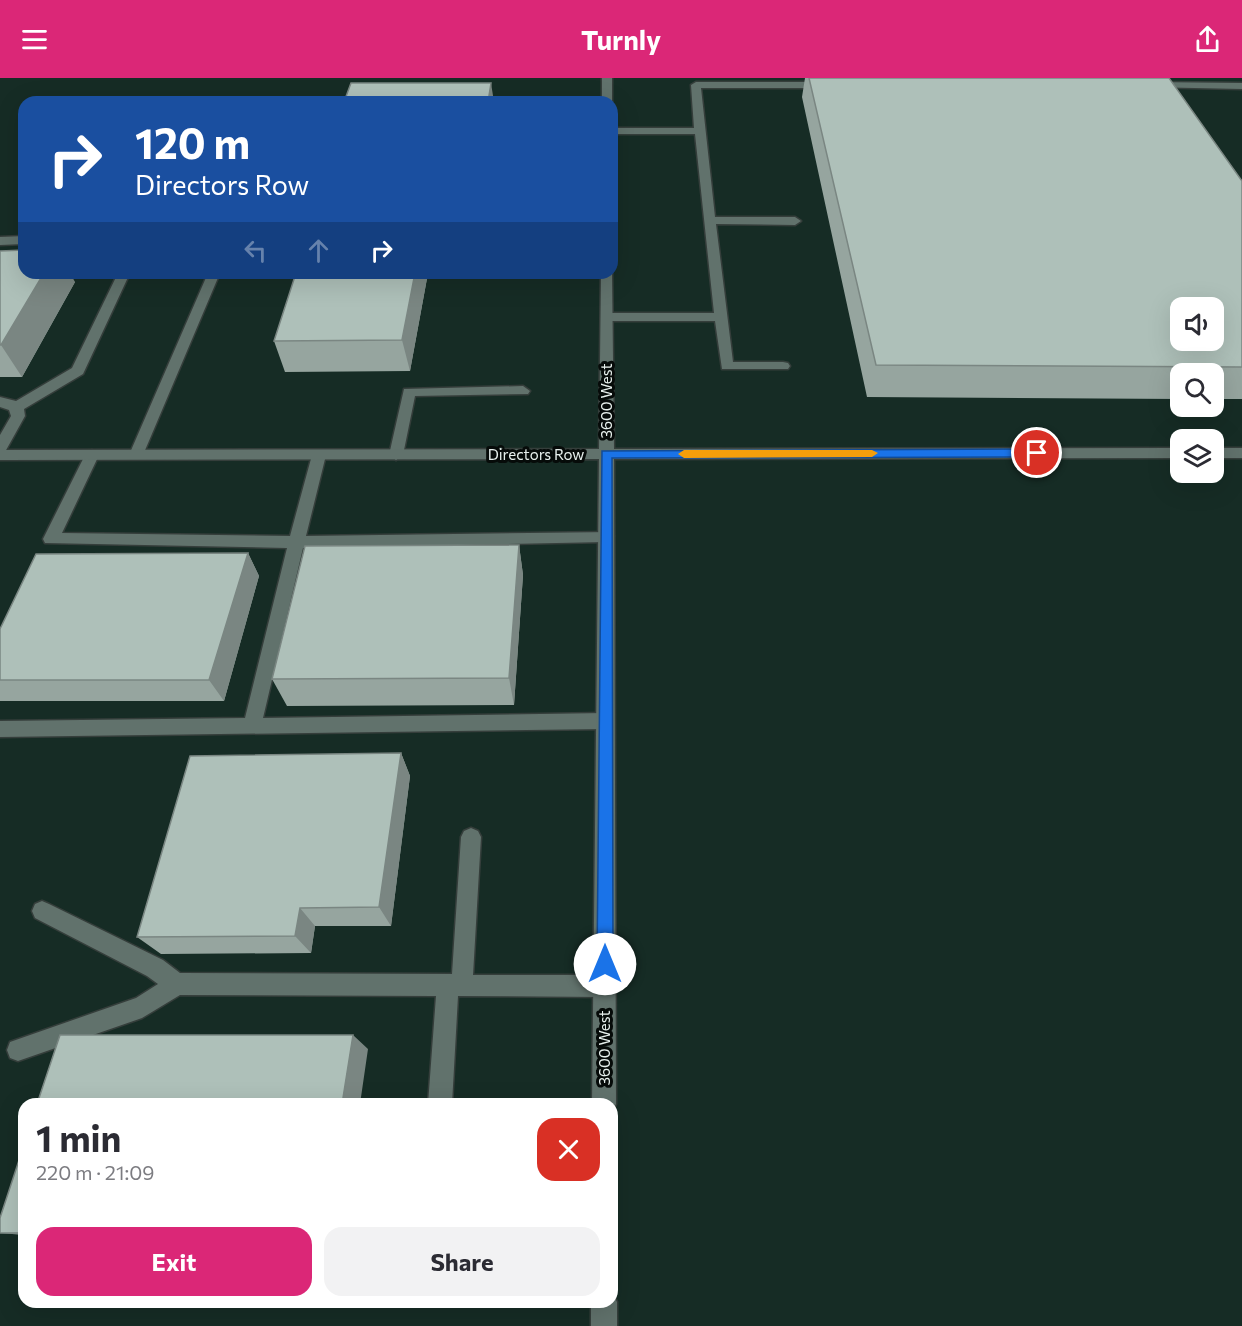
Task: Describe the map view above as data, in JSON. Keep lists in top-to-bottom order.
{
  "streets": {
    "street": ["3600 West", "Directors Row"]
  },
  "crossings": [
    ["3600 West", "Directors Row"]
  ],
  "page": {
    "header": "Turnly",
    "turn": ["120 m", "Directors Row"],
    "heading": ["1 min", "220 m · 21:09"],
    "buttons": ["Exit", "Share"]
  }
}
